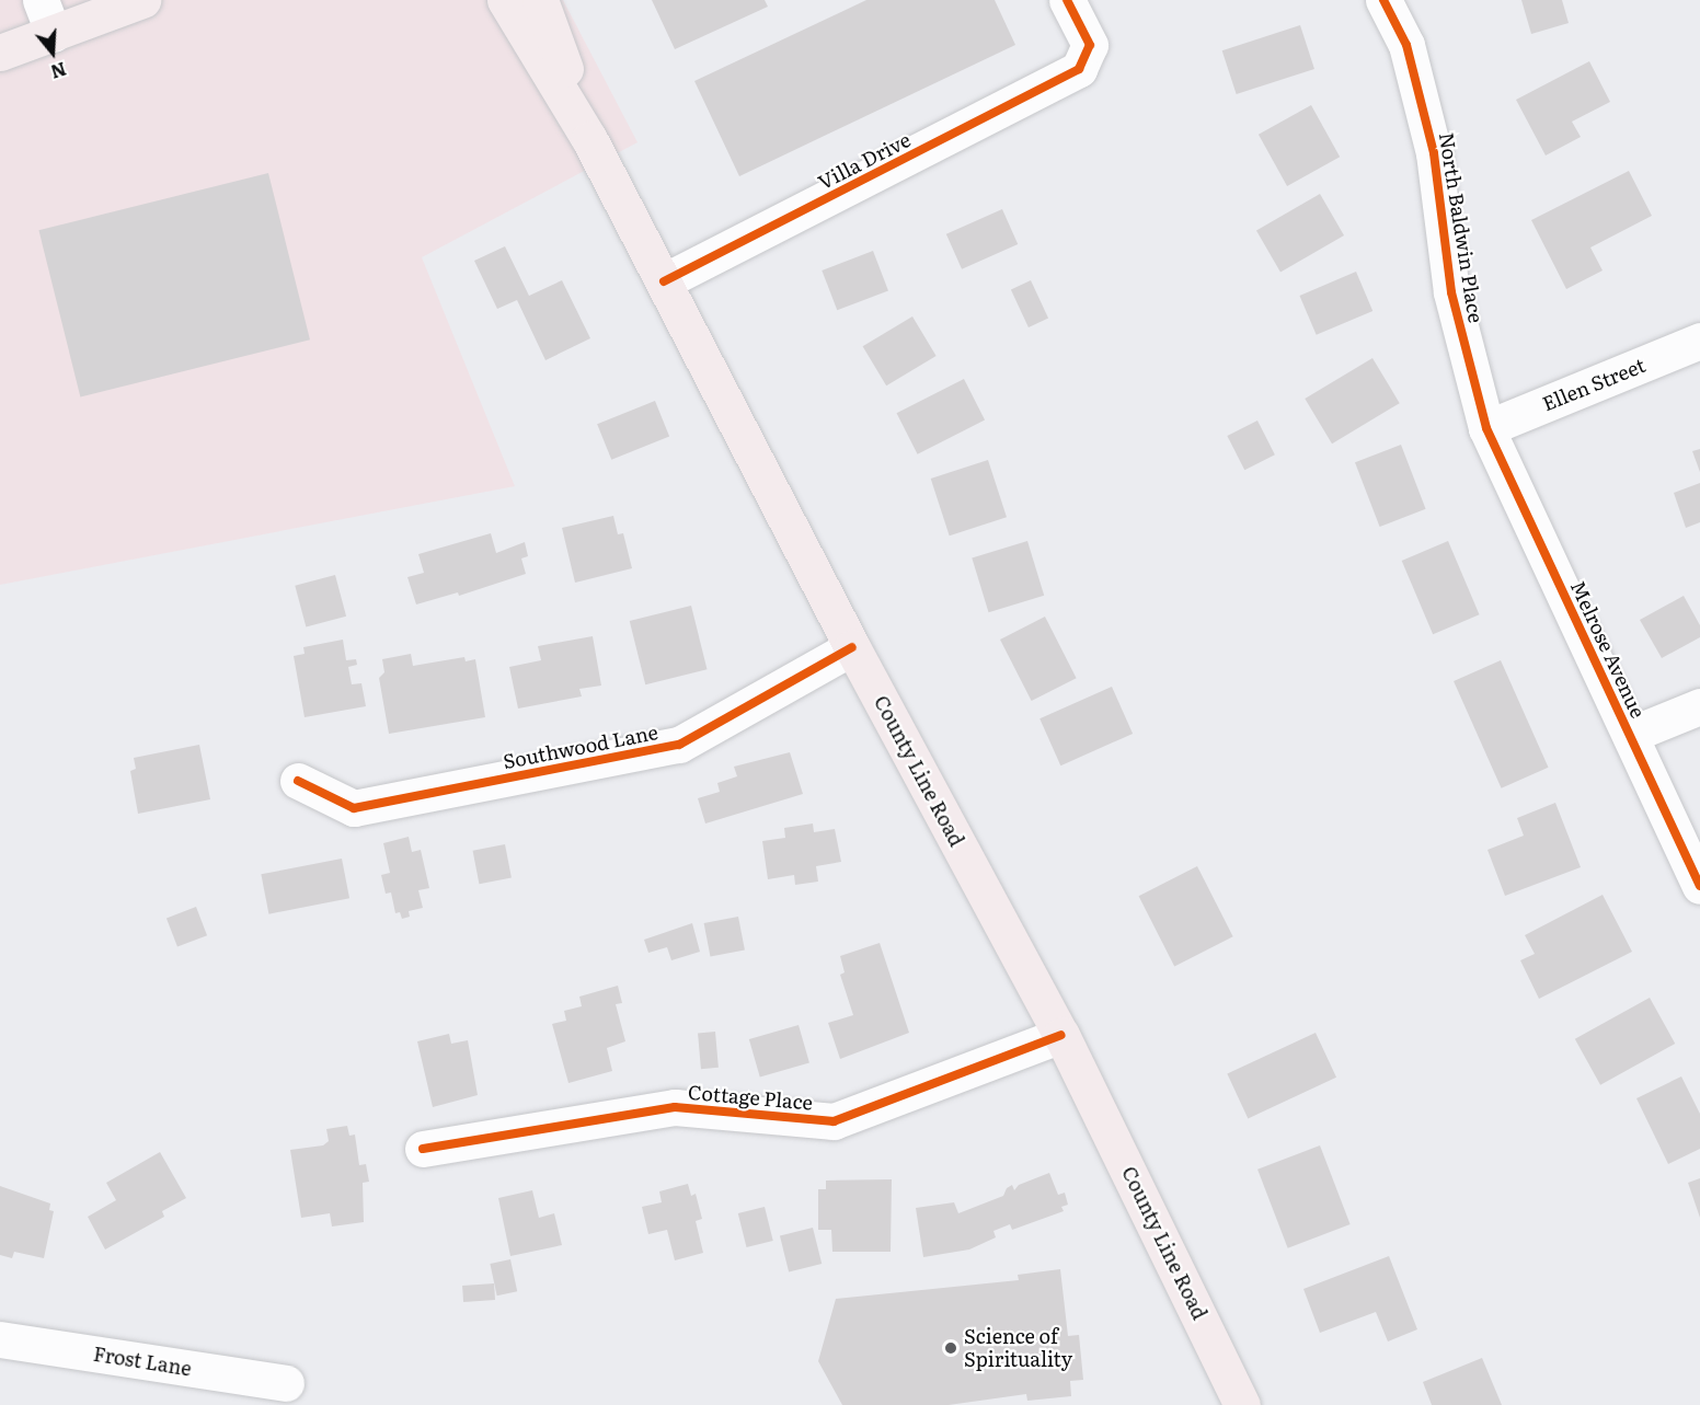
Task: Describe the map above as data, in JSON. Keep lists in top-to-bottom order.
{
  "streets": {
    "main road": ["County Line Road"],
    "street": [
      "Villa Drive",
      "North Baldwin Place",
      "Ellen Street",
      "Melrose Avenue",
      "Southwood Lane",
      "Cottage Place",
      "Frost Lane"
    ]
  },
  "crossings": [
    ["Villa Drive", "County Line Road"],
    ["North Baldwin Place", "Ellen Street"],
    ["North Baldwin Place", "Melrose Avenue"],
    ["Ellen Street", "Melrose Avenue"],
    ["Southwood Lane", "County Line Road"],
    ["County Line Road", "Cottage Place"]
  ],
  "places": ["Science of Spirituality"],
  "north": "bottom"
}
